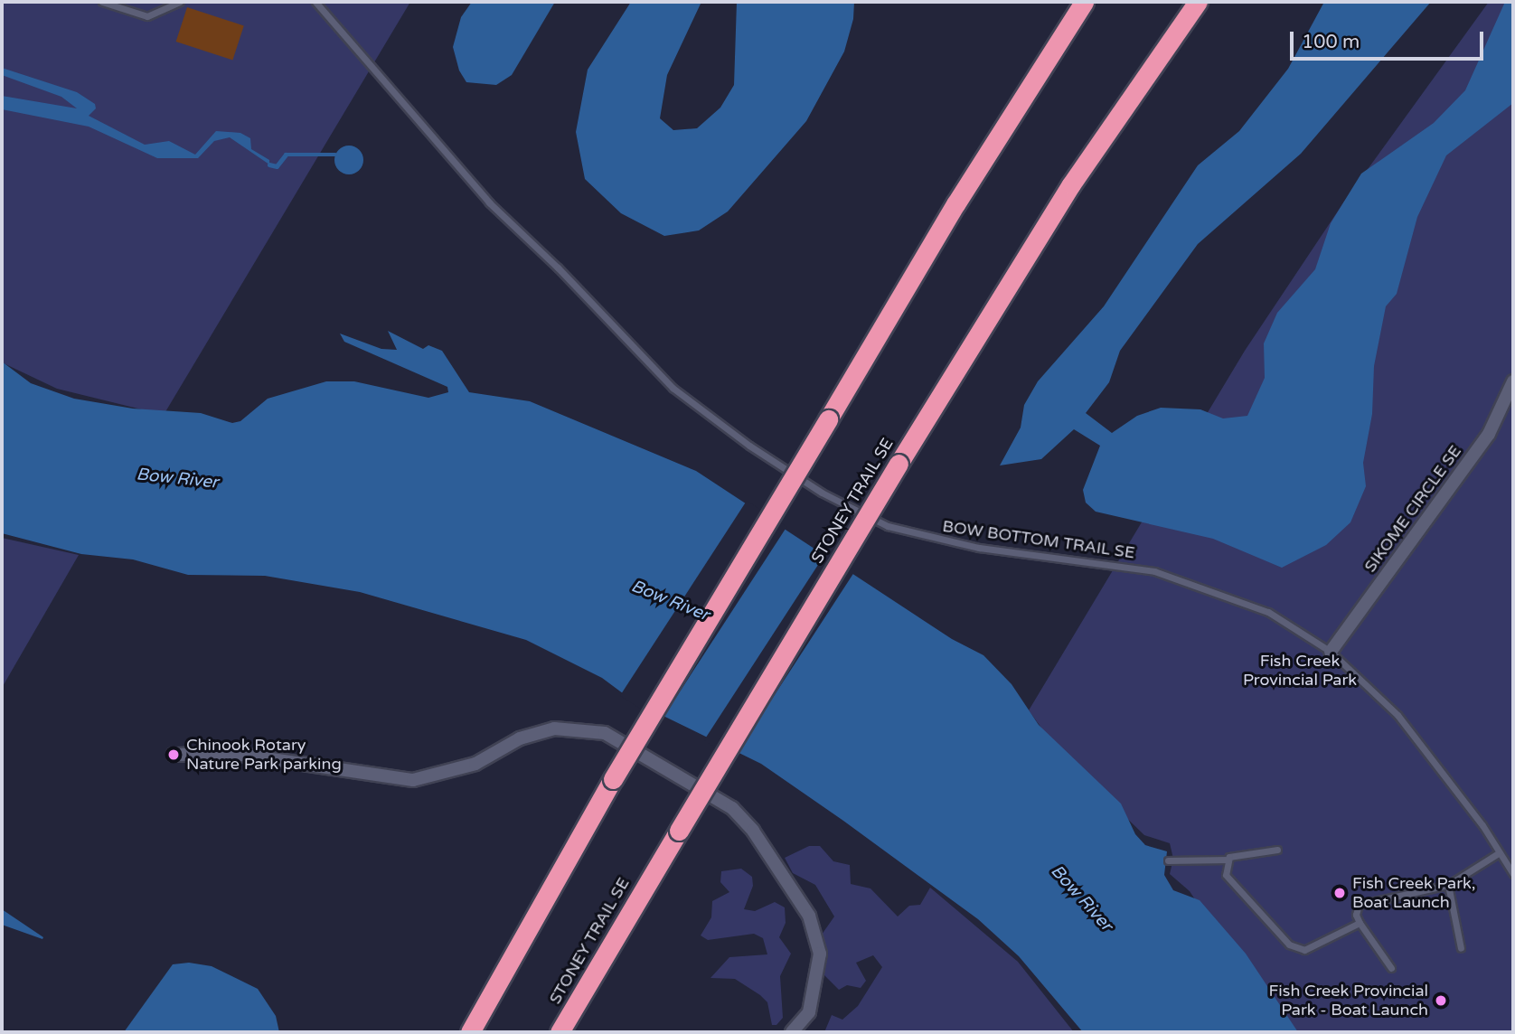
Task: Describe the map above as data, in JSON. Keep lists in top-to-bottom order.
{
  "streets": {
    "highway": ["STONEY TRAIL SE"],
    "street": ["SIKOME CIRCLE SE"],
    "lane": ["BOW BOTTOM TRAIL SE"]
  },
  "crossings": [
    ["SIKOME CIRCLE SE", "BOW BOTTOM TRAIL SE"]
  ],
  "water": ["Bow River"],
  "parks": ["Fish Creek Provincial Park"],
  "places": ["Chinook Rotary Nature Park parking", "Fish Creek Park, Boat Launch", "Fish Creek Provincial Park - Boat Launch"],
  "scale_bar": "100 m"
}
